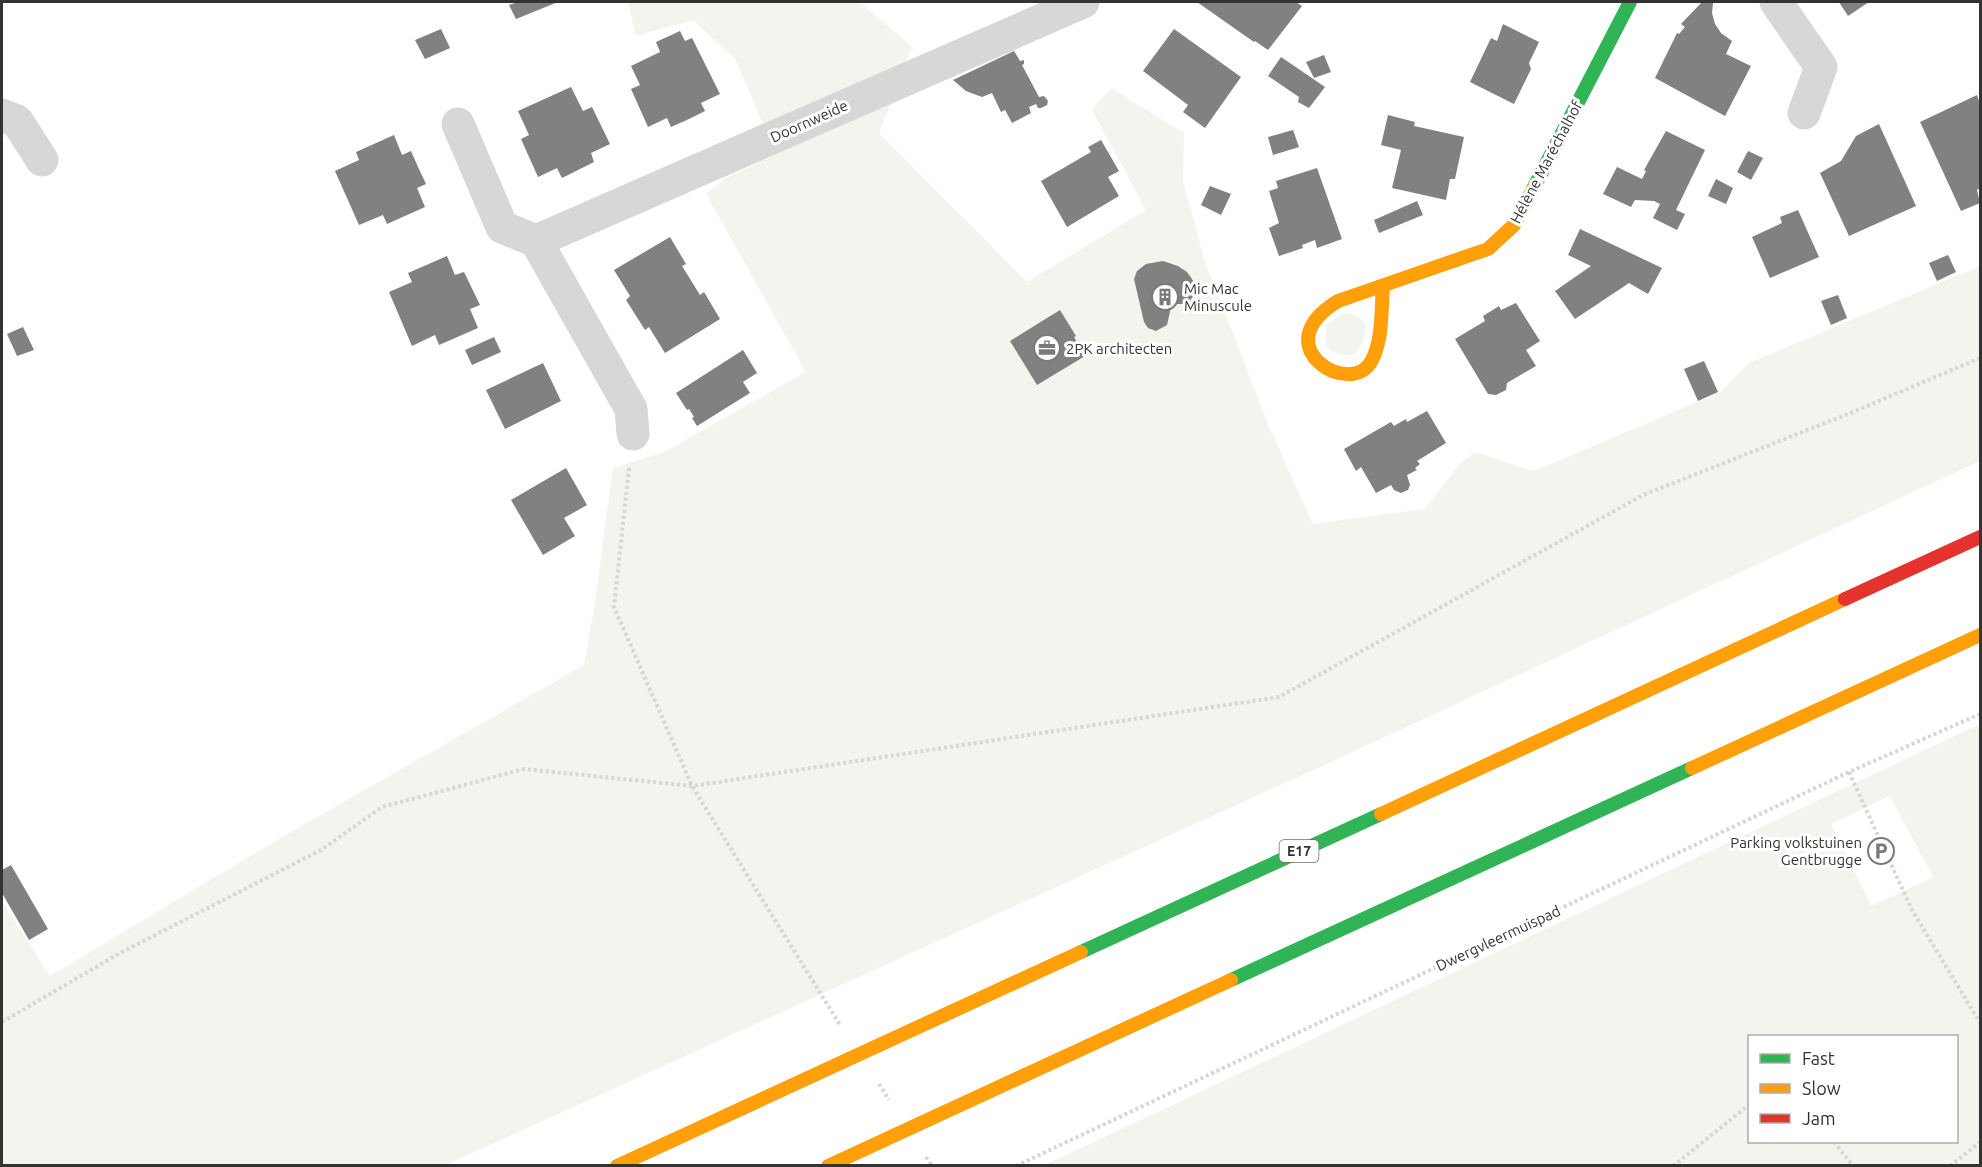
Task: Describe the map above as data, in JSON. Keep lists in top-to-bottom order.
{
  "streets": {
    "main road": ["Hélène Maréchalhof", "E17"],
    "street": ["Doornweide"],
    "path": ["Dwergvleermuispad"]
  },
  "places": {
    "building": ["Mic Mac Minuscule"],
    "office": ["2PK architecten"],
    "parking": ["Parking volkstuinen Gentbrugge"]
  },
  "legend": ["Fast", "Slow", "Jam"]
}
